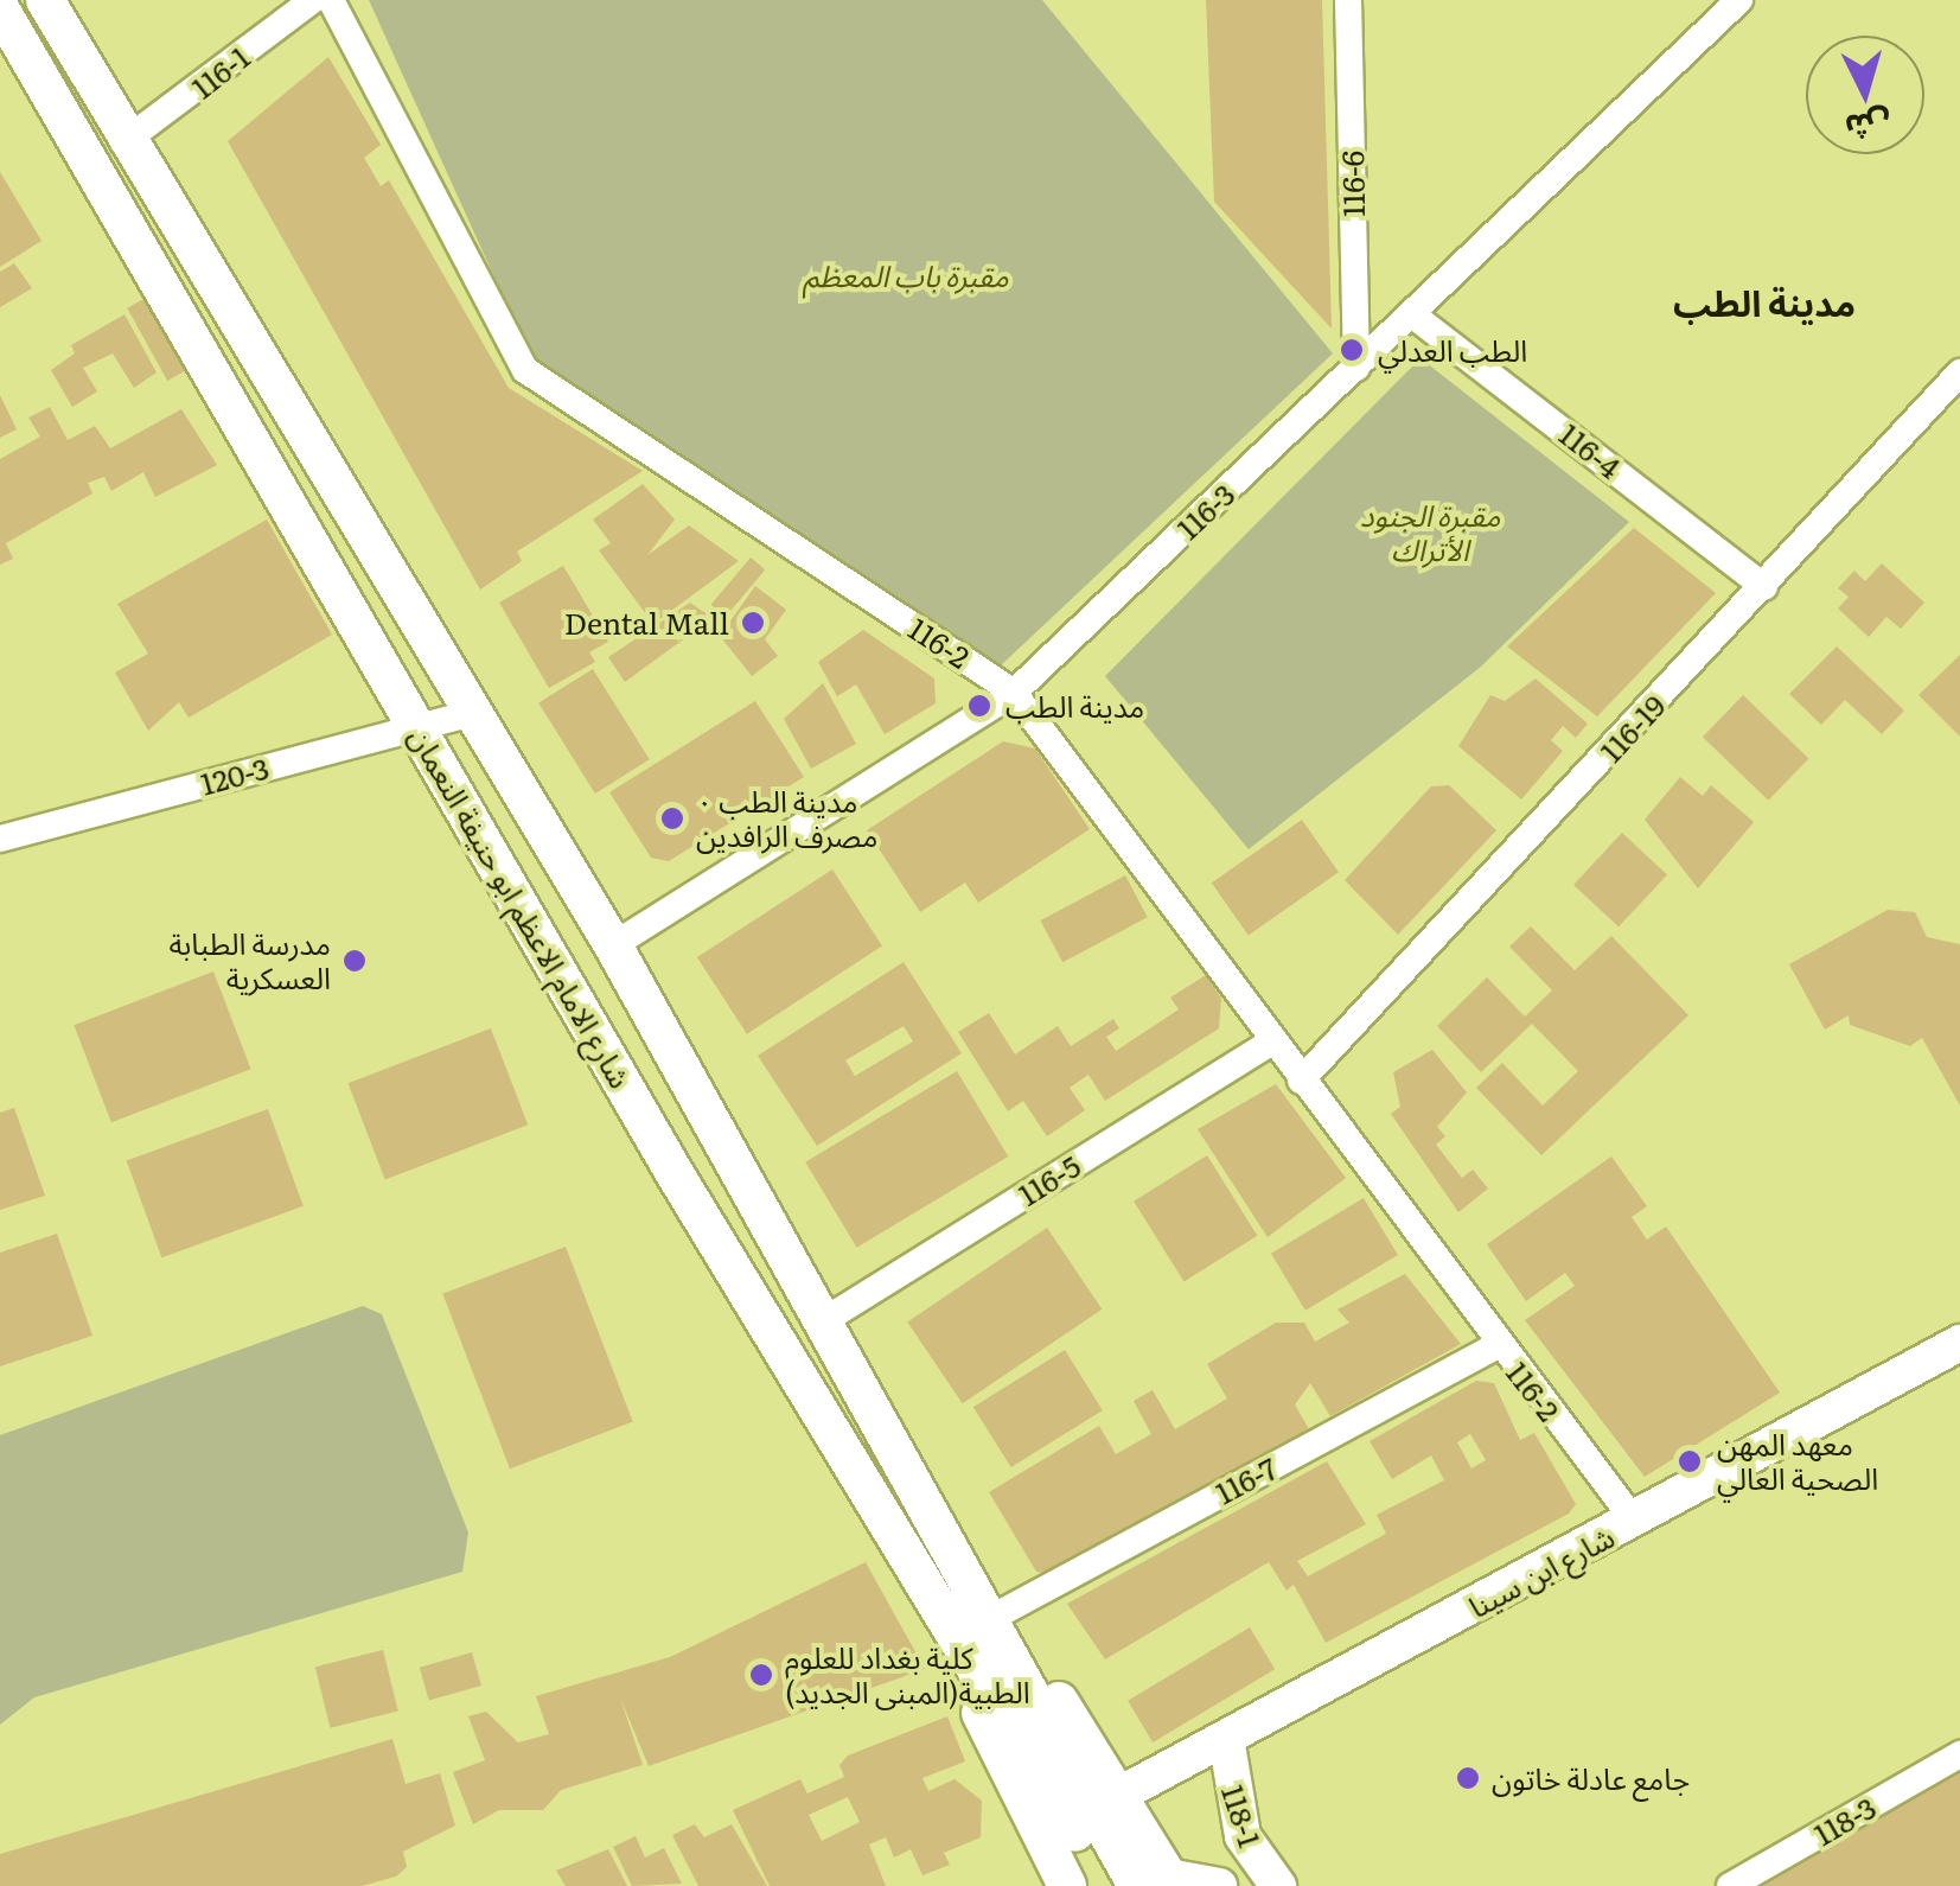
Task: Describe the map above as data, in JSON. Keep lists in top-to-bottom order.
{
  "streets": {
    "main road": ["شارع الامام الاعظم ابو حنيفة النعمان"],
    "street": [
      "116-1",
      "116-6",
      "116-4",
      "116-3",
      "116-2",
      "116-19",
      "120-3",
      "116-5",
      "116-7",
      "شارع ابن سينا",
      "118-1",
      "118-3"
    ]
  },
  "crossings": [
    ["116-1", "شارع الامام الاعظم ابو حنيفة النعمان"],
    ["116-6", "116-3"],
    ["116-4", "116-3"],
    ["116-4", "116-19"],
    ["116-3", "116-2"],
    ["116-3", "شارع الامام الاعظم ابو حنيفة النعمان"],
    ["116-2", "116-19"],
    ["116-2", "116-5"],
    ["116-2", "116-7"],
    ["116-2", "شارع ابن سينا"],
    ["120-3", "شارع الامام الاعظم ابو حنيفة النعمان"],
    ["شارع الامام الاعظم ابو حنيفة النعمان", "116-5"],
    ["شارع الامام الاعظم ابو حنيفة النعمان", "116-7"],
    ["شارع ابن سينا", "118-1"]
  ],
  "districts": ["مدينة الطب"],
  "parks": ["مقبرة باب المعظم", "مقبرة الجنود الأتراك"],
  "places": [
    "الطب العدلي",
    "Dental Mall",
    "مدينة الطب",
    "مدينة الطب ٠ مصرف الرافدين",
    "مدرسة الطبابة العسكرية",
    "معهد المهن الصحية العالي",
    "كلية بغداد للعلوم الطبية(المبنى الجديد)",
    "جامع عادلة خاتون"
  ],
  "north": "bottom"
}
